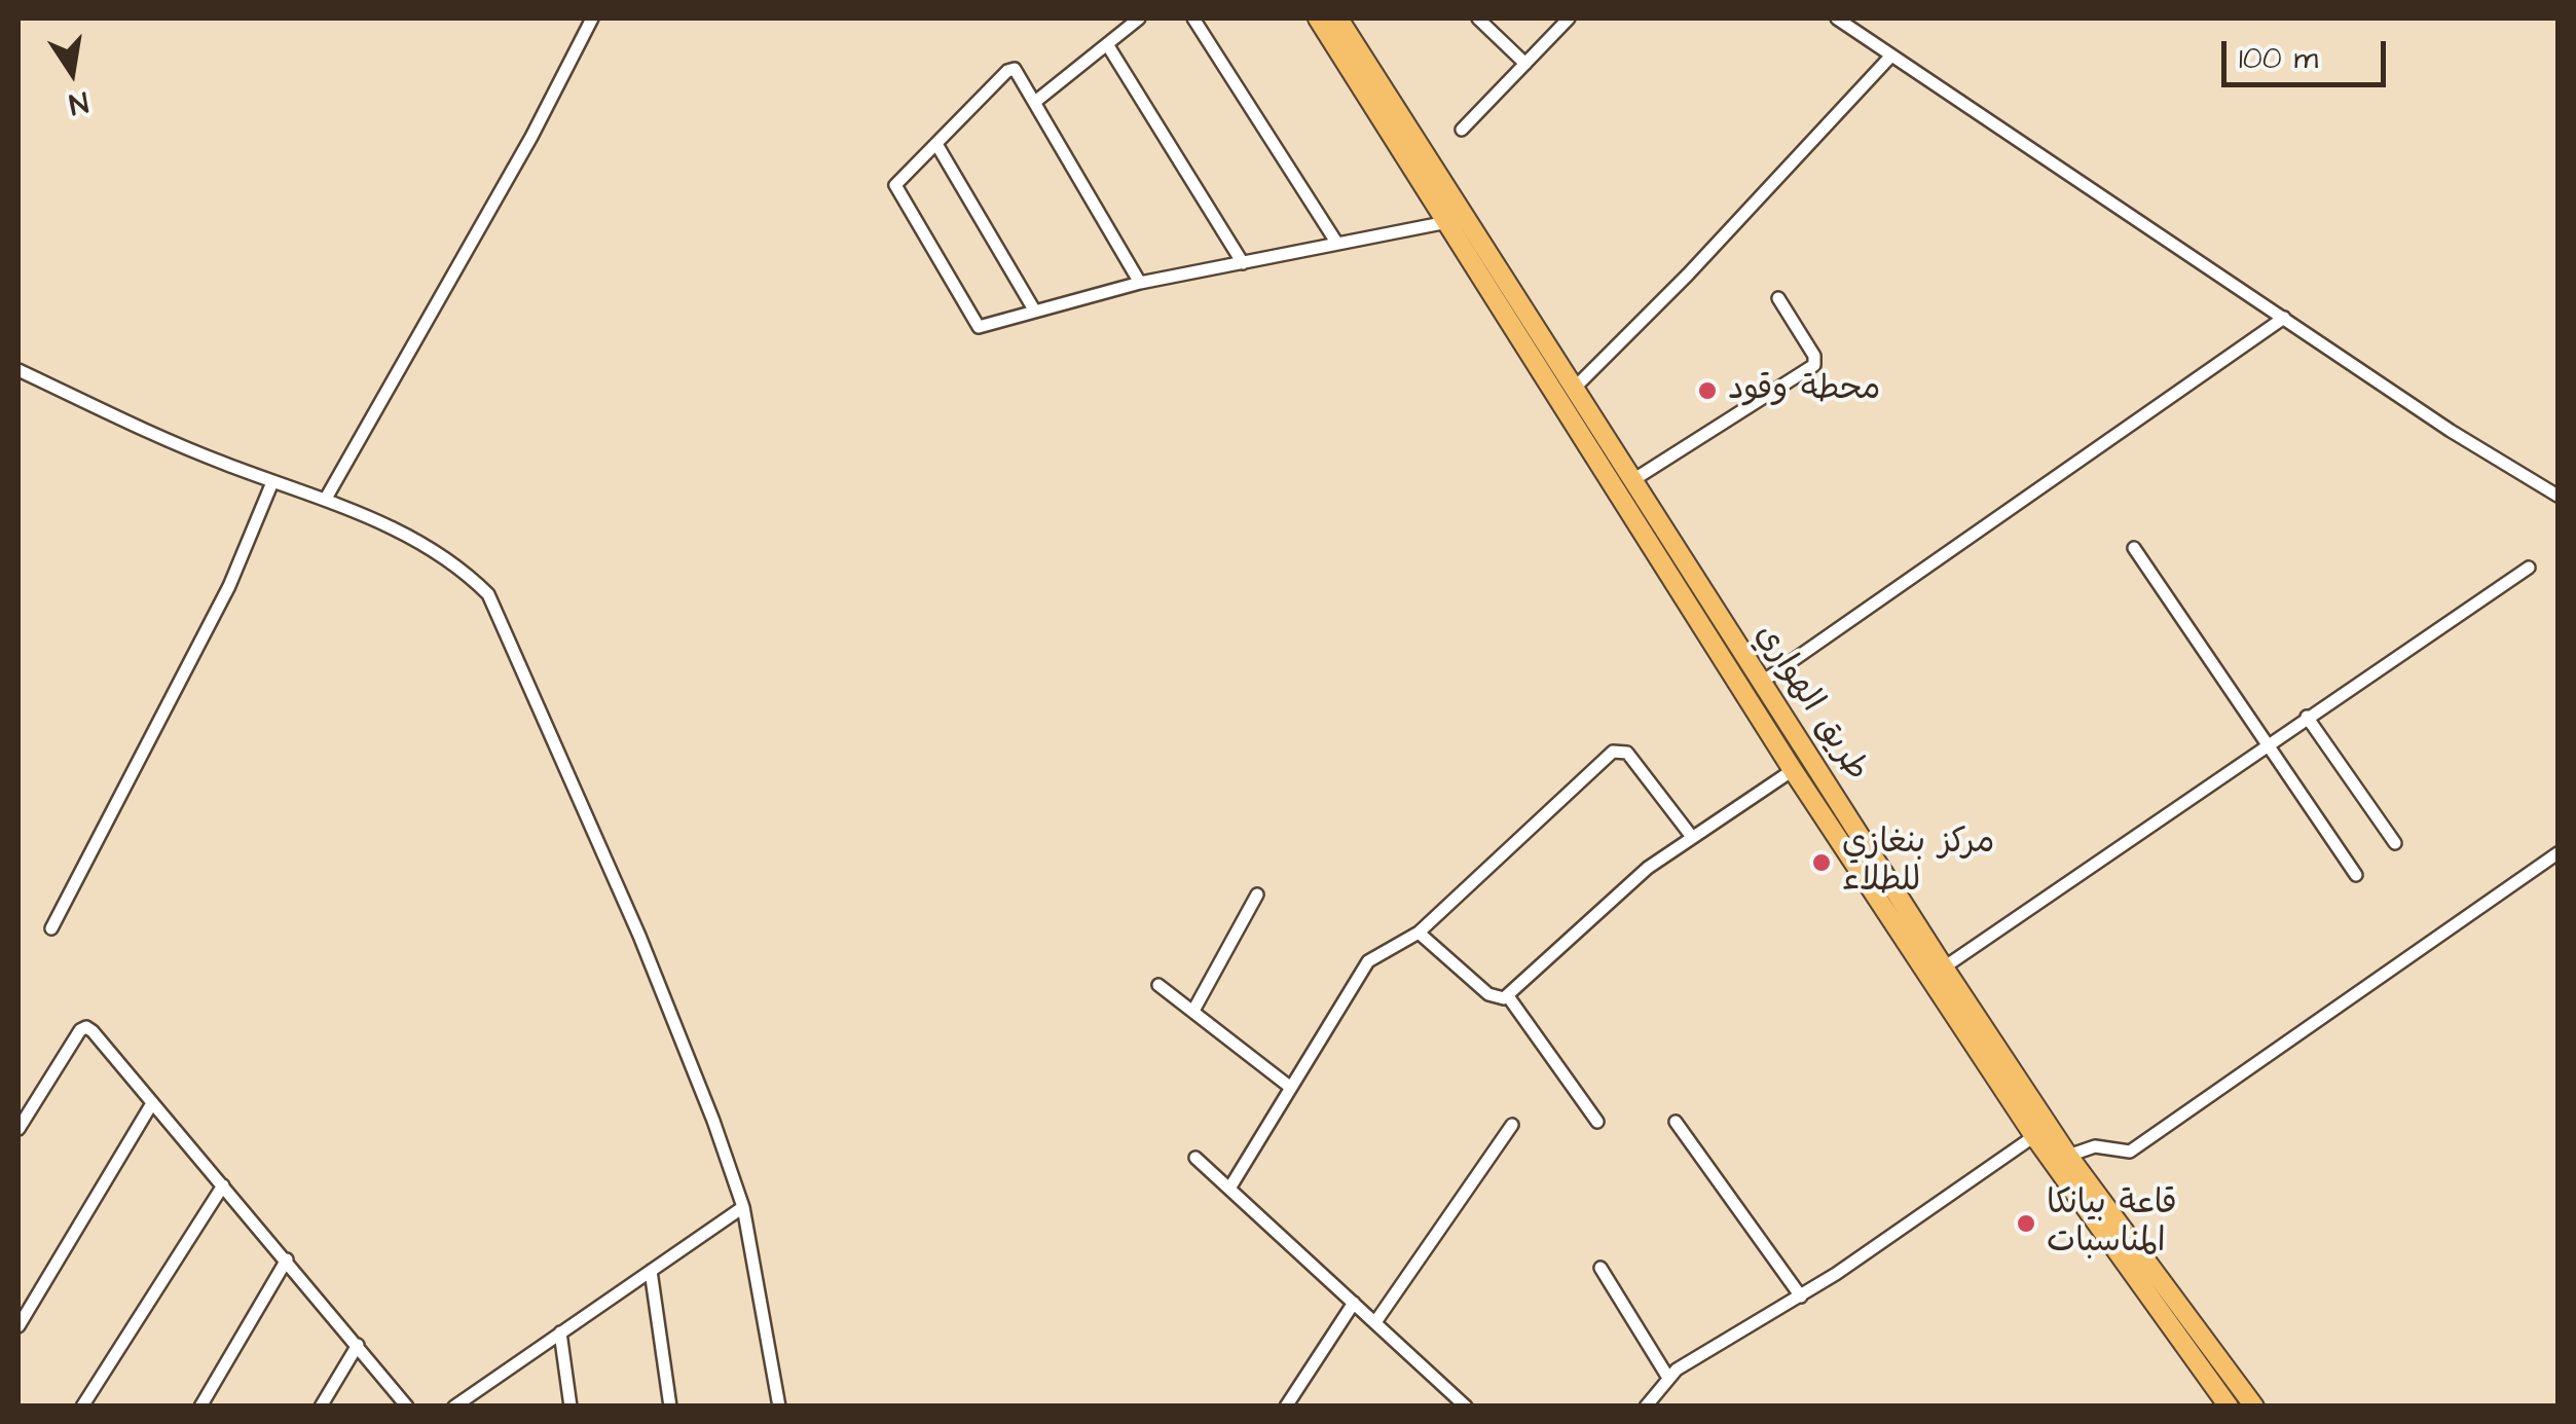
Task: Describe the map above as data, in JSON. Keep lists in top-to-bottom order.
{
  "streets": {
    "highway": ["طريق الهواري"]
  },
  "places": ["محطة وقود", "مركز بنغازي للطلاء", "قاعة بيانكا المناسبات"],
  "scale_bar": "100 m",
  "north": "bottom"
}
